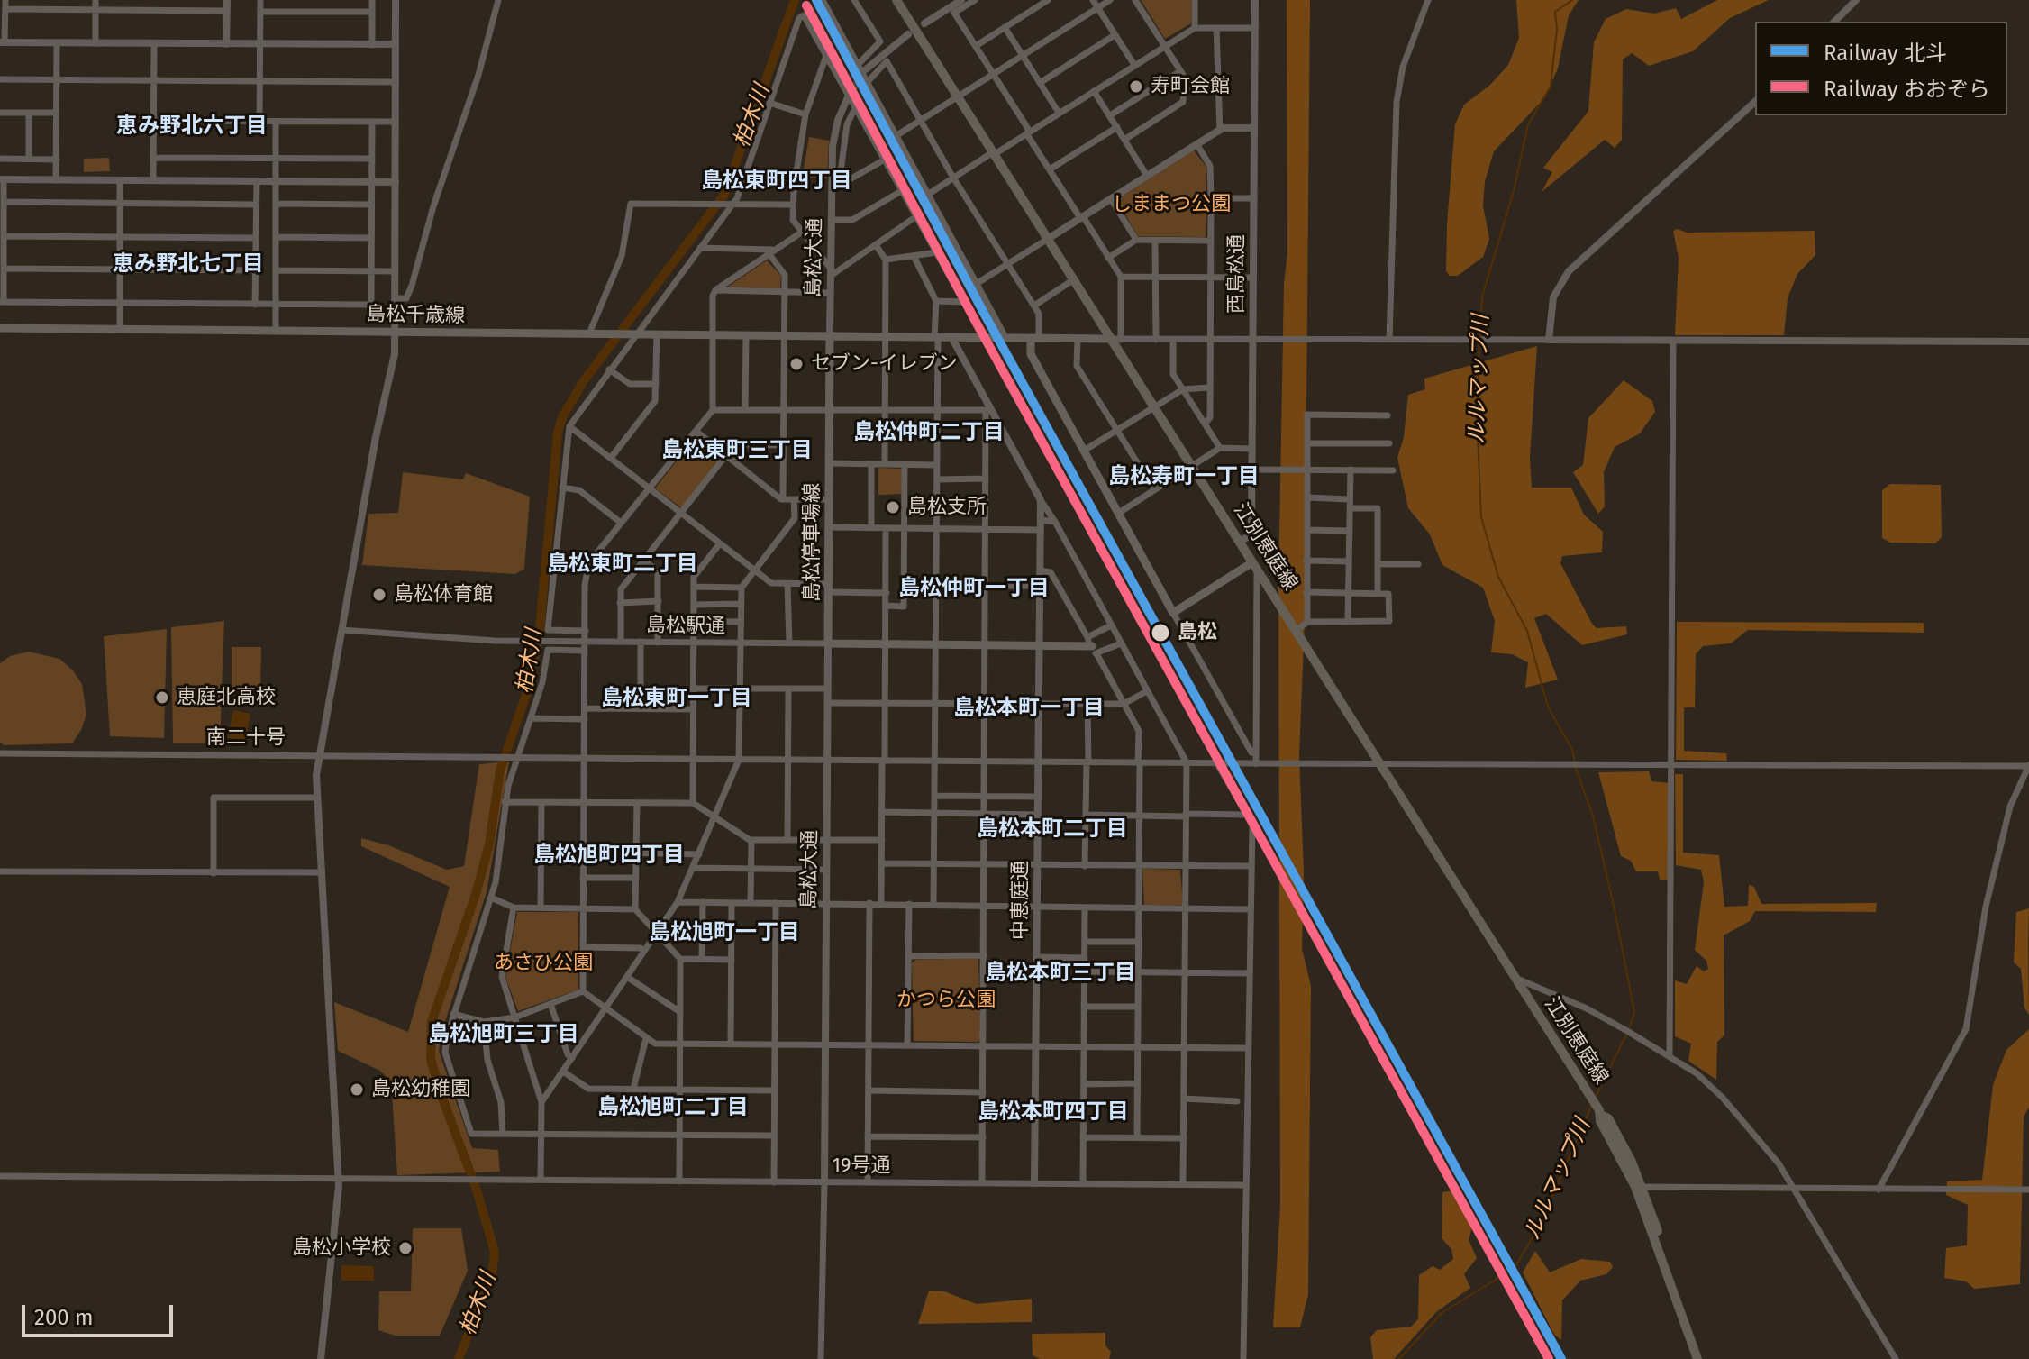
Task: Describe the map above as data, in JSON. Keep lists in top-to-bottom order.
{
  "streets": {
    "main road": ["島松千歳線", "島松停車場線", "江別恵庭線"],
    "street": [
      "島松大通",
      "西島松通",
      "島松駅通",
      "南二十号",
      "中恵庭通",
      "19号通"
    ]
  },
  "crossings": [
    ["島松大通", "島松千歳線"],
    ["島松大通", "島松停車場線"],
    ["島松大通", "島松駅通"],
    ["島松大通", "南二十号"],
    ["島松大通", "19号通"],
    ["西島松通", "江別恵庭線"],
    ["島松千歳線", "島松停車場線"],
    ["島松停車場線", "島松駅通"],
    ["江別恵庭線", "南二十号"],
    ["南二十号", "中恵庭通"],
    ["中恵庭通", "19号通"]
  ],
  "districts": [
    "恵み野北六丁目",
    "島松東町四丁目",
    "恵み野北七丁目",
    "島松仲町二丁目",
    "島松東町三丁目",
    "島松寿町一丁目",
    "島松東町二丁目",
    "島松仲町一丁目",
    "島松東町一丁目",
    "島松本町一丁目",
    "島松本町二丁目",
    "島松旭町四丁目",
    "島松旭町一丁目",
    "島松本町三丁目",
    "島松旭町三丁目",
    "島松旭町二丁目",
    "島松本町四丁目"
  ],
  "water": ["柏木川", "ルルマップ川"],
  "parks": ["しままつ公園", "あさひ公園", "かつら公園"],
  "places": [
    "寿町会館",
    "セブン-イレブン",
    "島松支所",
    "島松体育館",
    "島松",
    "恵庭北高校",
    "島松幼稚園",
    "島松小学校"
  ],
  "lines": ["rail line 北斗", "rail line おおぞら"],
  "legend": ["Railway 北斗", "Railway おおぞら"],
  "scale_bar": "200 m"
}
